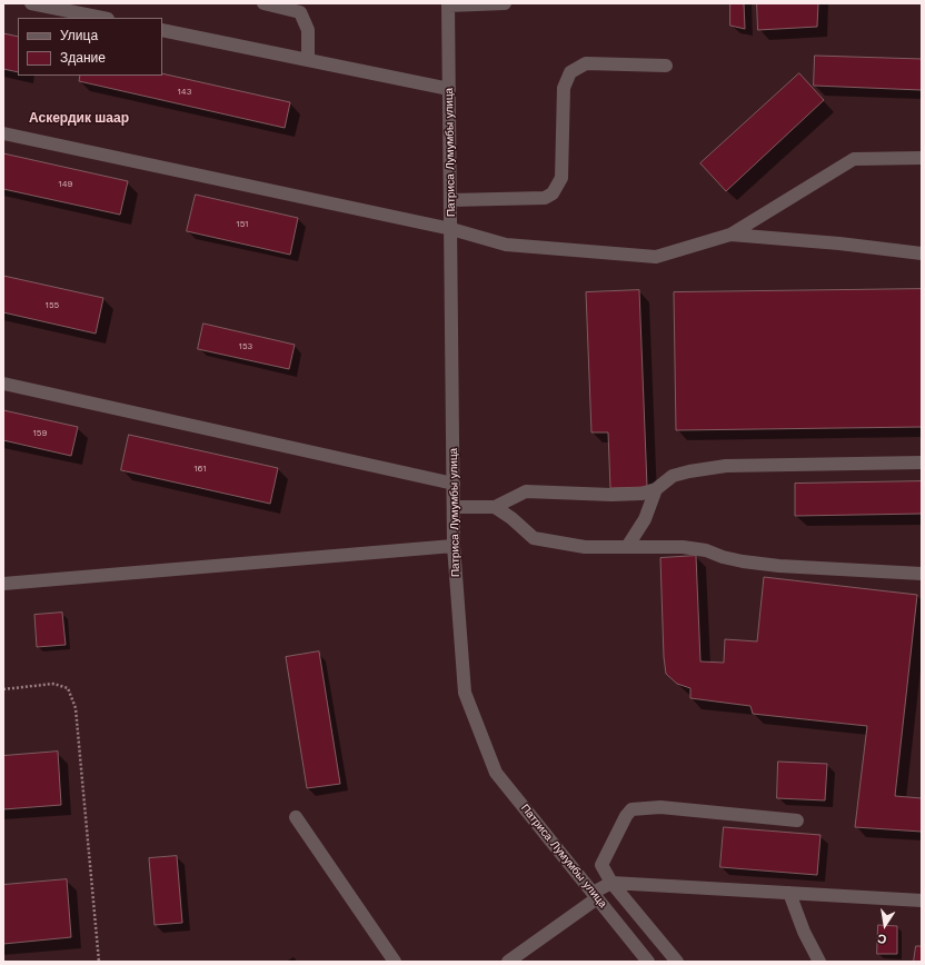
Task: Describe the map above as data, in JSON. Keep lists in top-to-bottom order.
{
  "streets": {
    "street": ["Патриса Лумумбы улица"]
  },
  "districts": ["Аскердик шаар"],
  "house_numbers": [
    "143",
    "149",
    "151",
    "155",
    "153",
    "159",
    "161"
  ],
  "legend": ["Улица", "Здание"],
  "north": "bottom"
}
